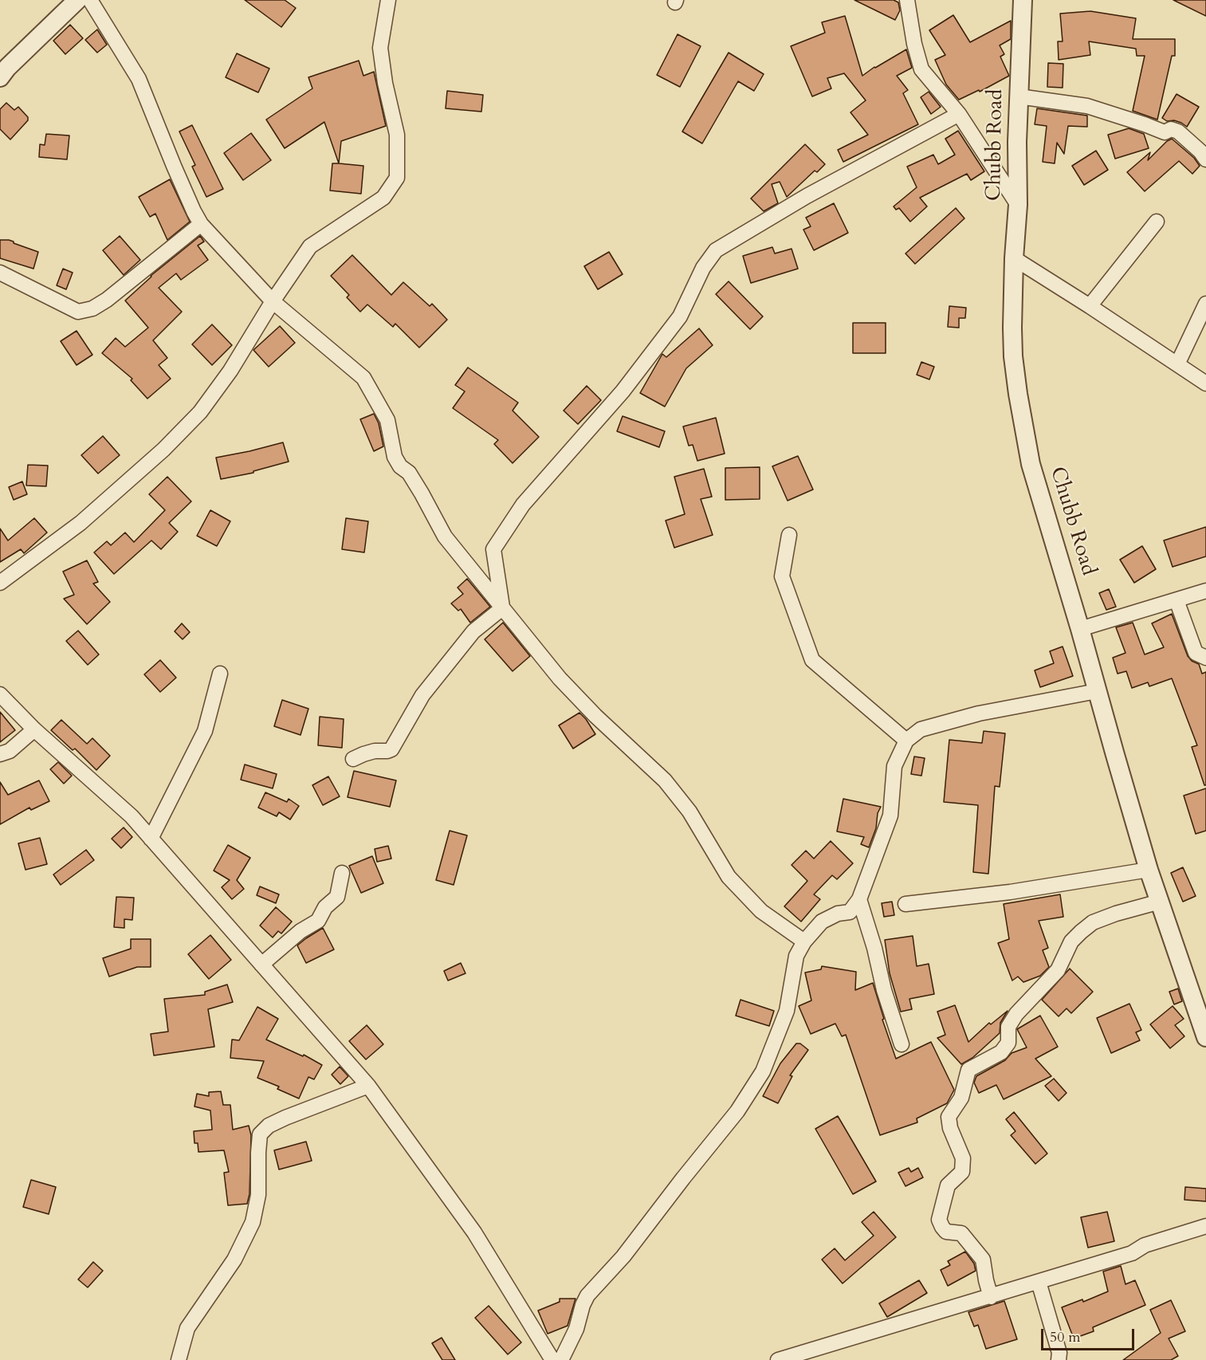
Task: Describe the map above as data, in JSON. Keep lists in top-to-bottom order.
{
  "streets": {
    "street": ["Chubb Road"]
  },
  "scale_bar": "50 m"
}
